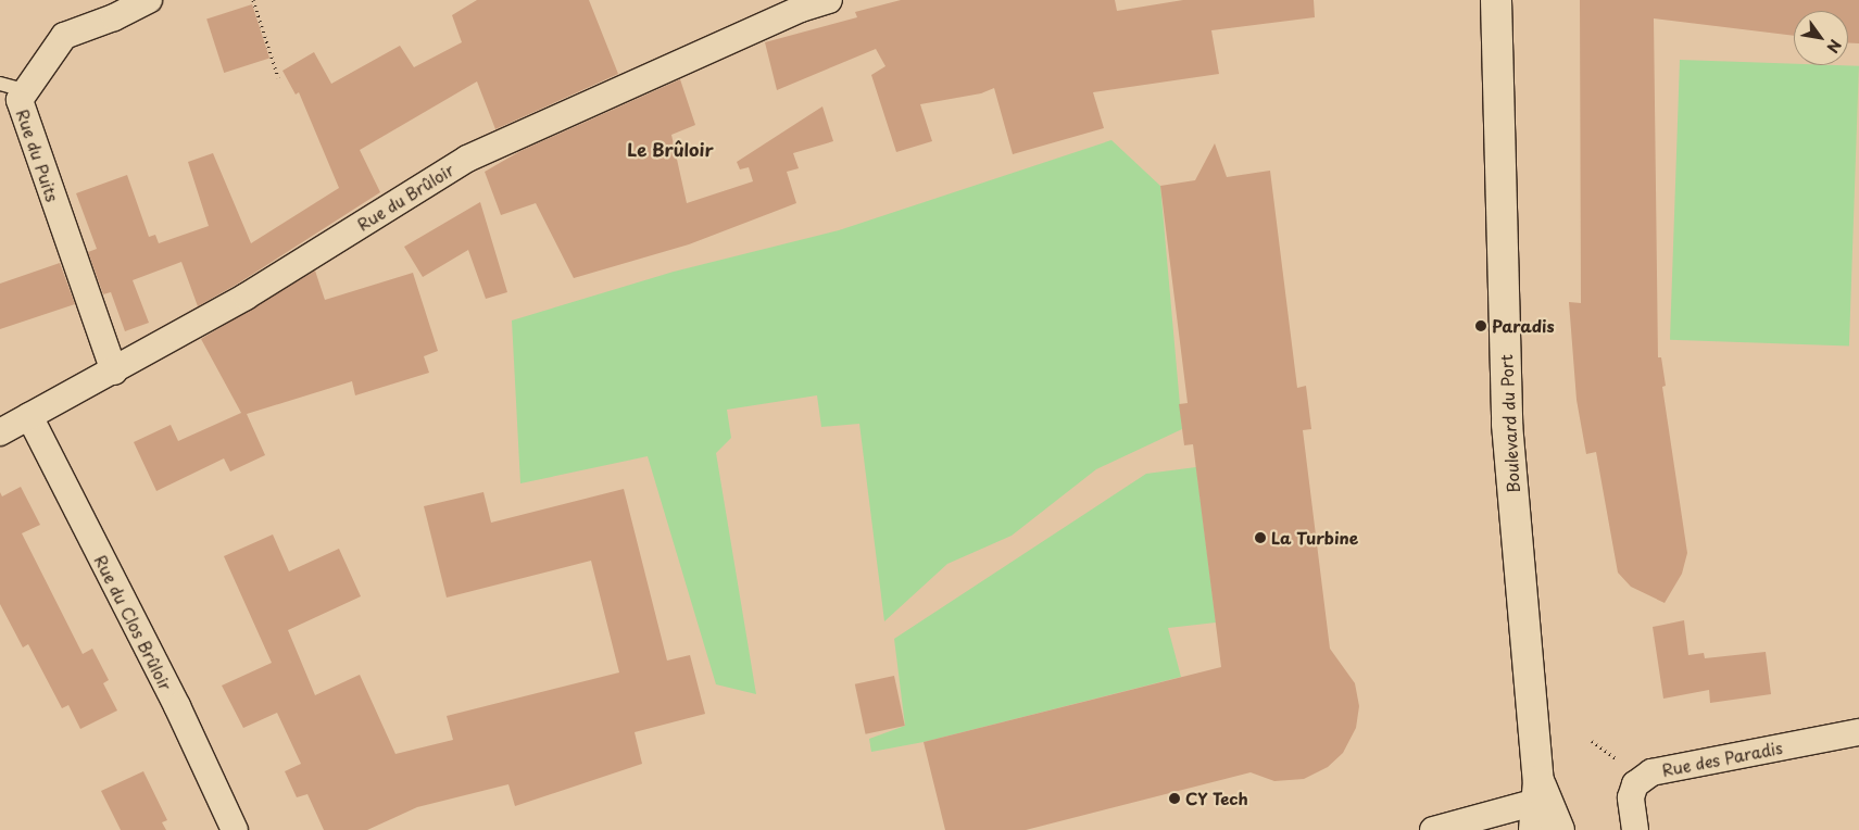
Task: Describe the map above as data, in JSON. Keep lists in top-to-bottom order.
{
  "streets": {
    "street": [
      "Rue du Puits",
      "Rue du Brûloir",
      "Boulevard du Port",
      "Rue du Clos Brûloir",
      "Rue des Paradis"
    ]
  },
  "crossings": [
    ["Rue du Puits", "Rue du Brûloir"],
    ["Rue du Brûloir", "Rue du Clos Brûloir"]
  ],
  "districts": ["Le Brûloir"],
  "places": ["Paradis", "La Turbine", "CY Tech"],
  "north": "bottom right"
}
